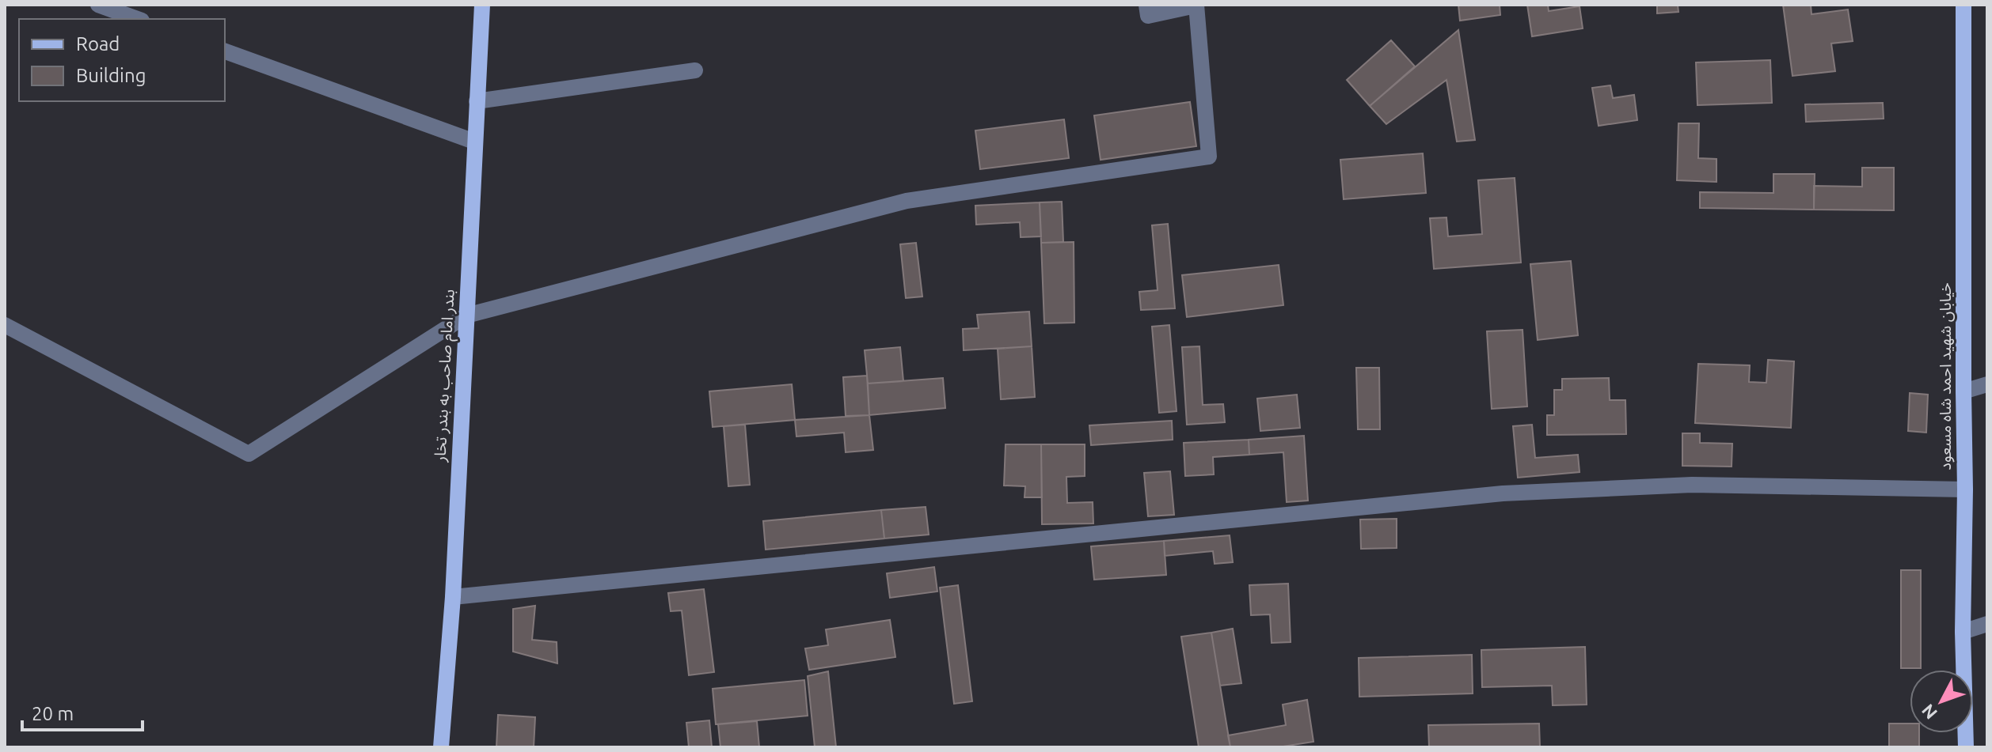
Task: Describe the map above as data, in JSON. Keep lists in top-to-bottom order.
{
  "streets": {
    "main road": ["بندر امام صاحب به بندر تخار", "خیابان شهید احمد شاه مسعود"]
  },
  "legend": ["Road", "Building"],
  "scale_bar": "20 m",
  "north": "bottom left"
}
